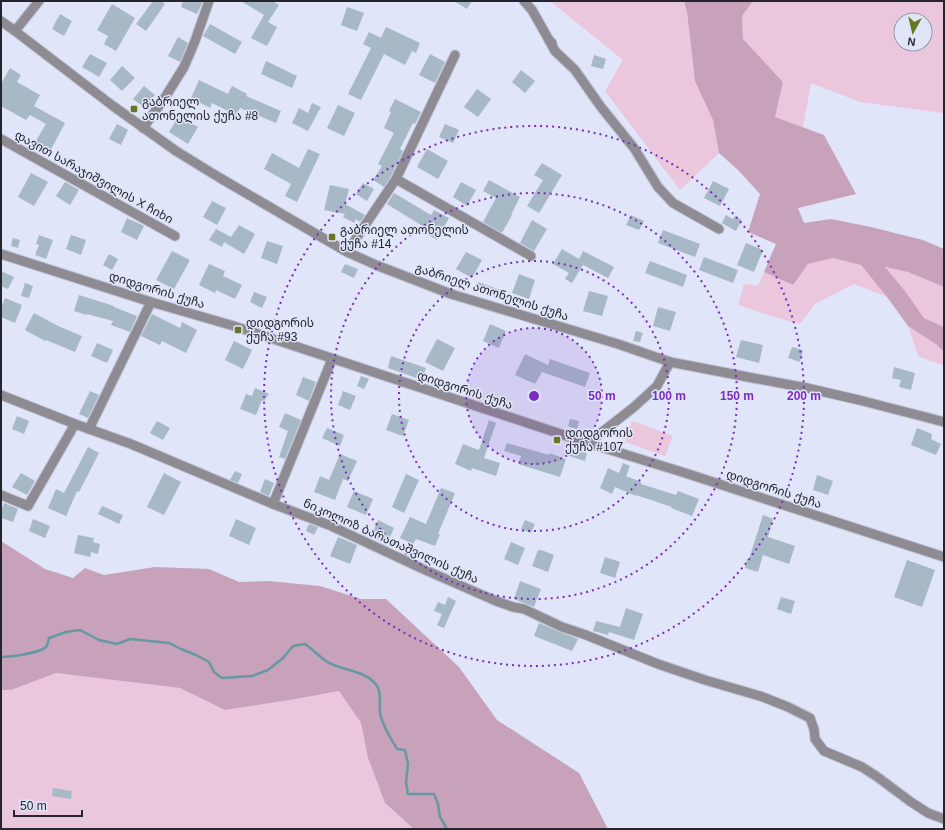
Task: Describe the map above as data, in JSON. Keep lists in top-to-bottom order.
{
  "streets": {
    "street": [
      "დავით სარაჯიშვილის X ჩიხი",
      "დიდგორის ქუჩა",
      "გაბრიელ ათონელის ქუჩა",
      "ნიკოლოზ ბარათაშვილის ქუჩა"
    ]
  },
  "places": {
    "transit": [
      "გაბრიელ ათონელის ქუჩა #8",
      "გაბრიელ ათონელის ქუჩა #14",
      "დიდგორის ქუჩა #93",
      "დიდგორის ქუჩა #107"
    ]
  },
  "scale_bar": "50 m",
  "north": "bottom",
  "rings": [
    "50 m",
    "100 m",
    "150 m",
    "200 m"
  ]
}
